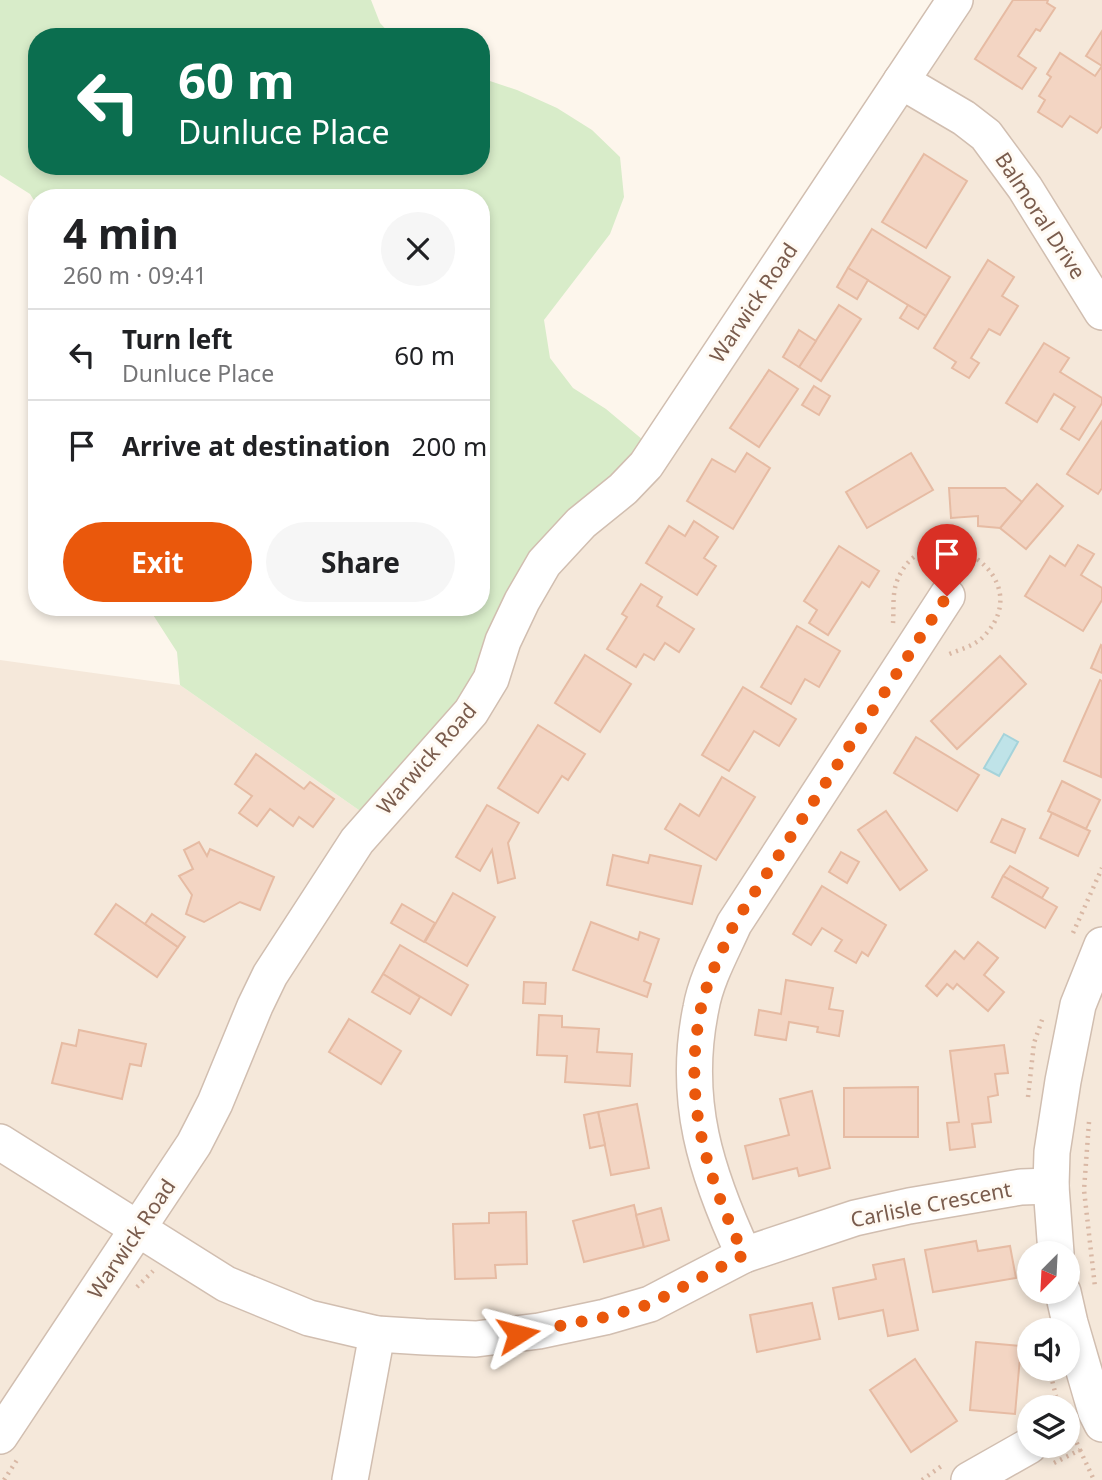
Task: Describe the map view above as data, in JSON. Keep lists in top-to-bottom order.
{
  "streets": {
    "street": ["Balmoral Drive", "Warwick Road", "Carlisle Crescent"]
  },
  "crossings": [
    ["Balmoral Drive", "Warwick Road"],
    ["Warwick Road", "Carlisle Crescent"]
  ],
  "north": "bottom left",
  "page": {
    "turn": ["60 m", "Dunluce Place"],
    "heading": ["4 min", "260 m · 09:41"],
    "list": [
      {
        "name": "Turn left",
        "note": "Dunluce Place",
        "value": "60 m"
      },
      {
        "name": "Arrive at destination",
        "value": "200 m"
      }
    ],
    "buttons": ["Exit", "Share"]
  }
}
